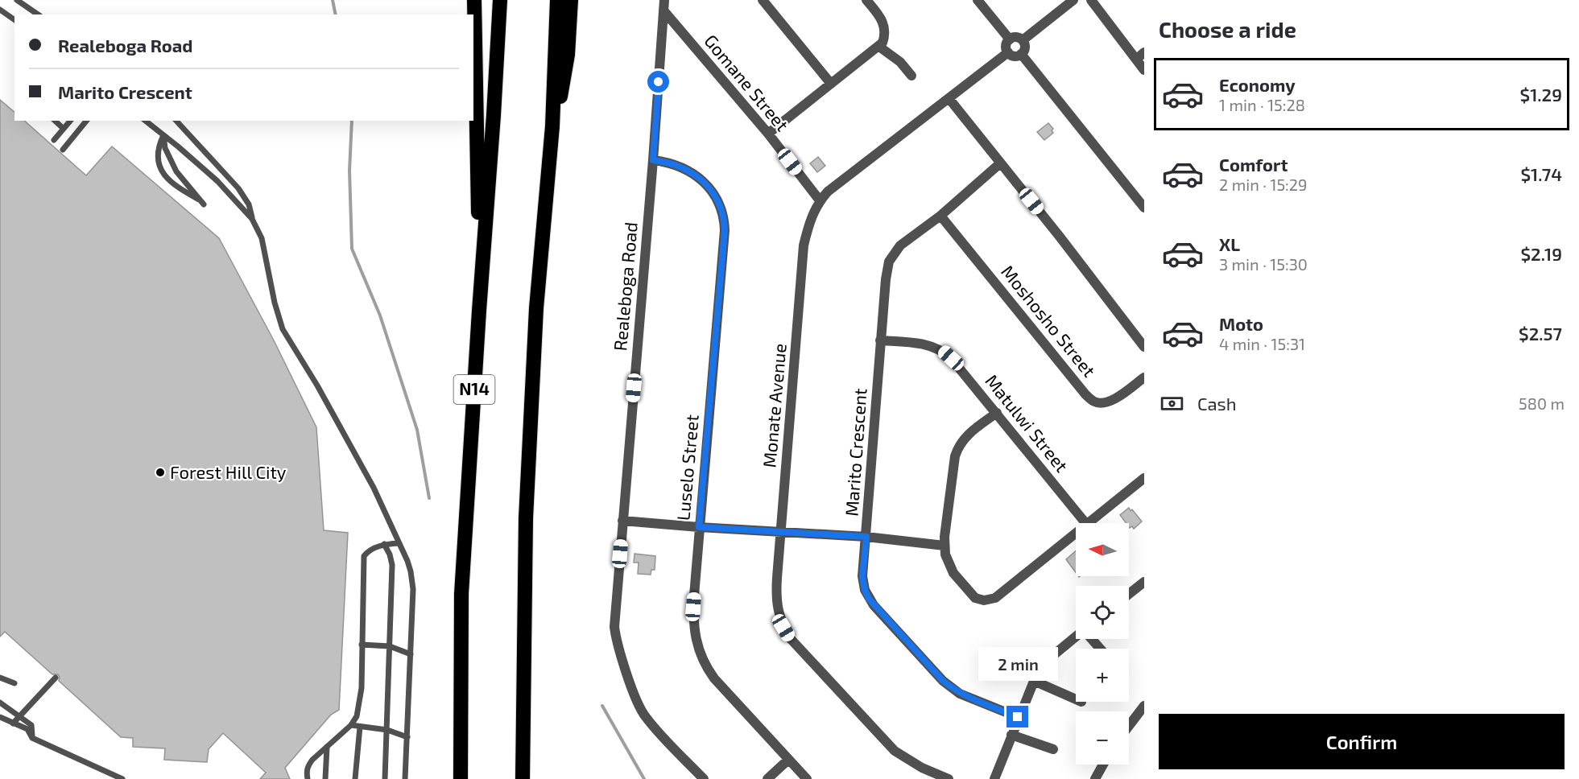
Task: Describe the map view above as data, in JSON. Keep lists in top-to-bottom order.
{
  "streets": {
    "highway": ["N14"],
    "street": [
      "Gomane Street",
      "Realeboga Road",
      "Moshosho Street",
      "Monate Avenue",
      "Matulwi Street",
      "Marito Crescent",
      "Luselo Street"
    ]
  },
  "crossings": [
    ["Gomane Street", "Realeboga Road"],
    ["Gomane Street", "Monate Avenue"],
    ["Realeboga Road", "Luselo Street"],
    ["Moshosho Street", "Marito Crescent"],
    ["Matulwi Street", "Marito Crescent"]
  ],
  "places": ["Forest Hill City"],
  "north": "left",
  "page": {
    "heading": "Choose a ride",
    "banner": ["Realeboga Road", "Marito Crescent"],
    "list": [
      {
        "name": "Economy",
        "note": "1 min · 15:28",
        "value": "$1.29"
      },
      {
        "name": "Comfort",
        "note": "2 min · 15:29",
        "value": "$1.74"
      },
      {
        "name": "XL",
        "note": "3 min · 15:30",
        "value": "$2.19"
      },
      {
        "name": "Moto",
        "note": "4 min · 15:31",
        "value": "$2.57"
      }
    ],
    "pay": ["Cash", "580 m"],
    "map_buttons": ["+", "−"],
    "bubble": "2 min",
    "buttons": "Confirm"
  }
}
